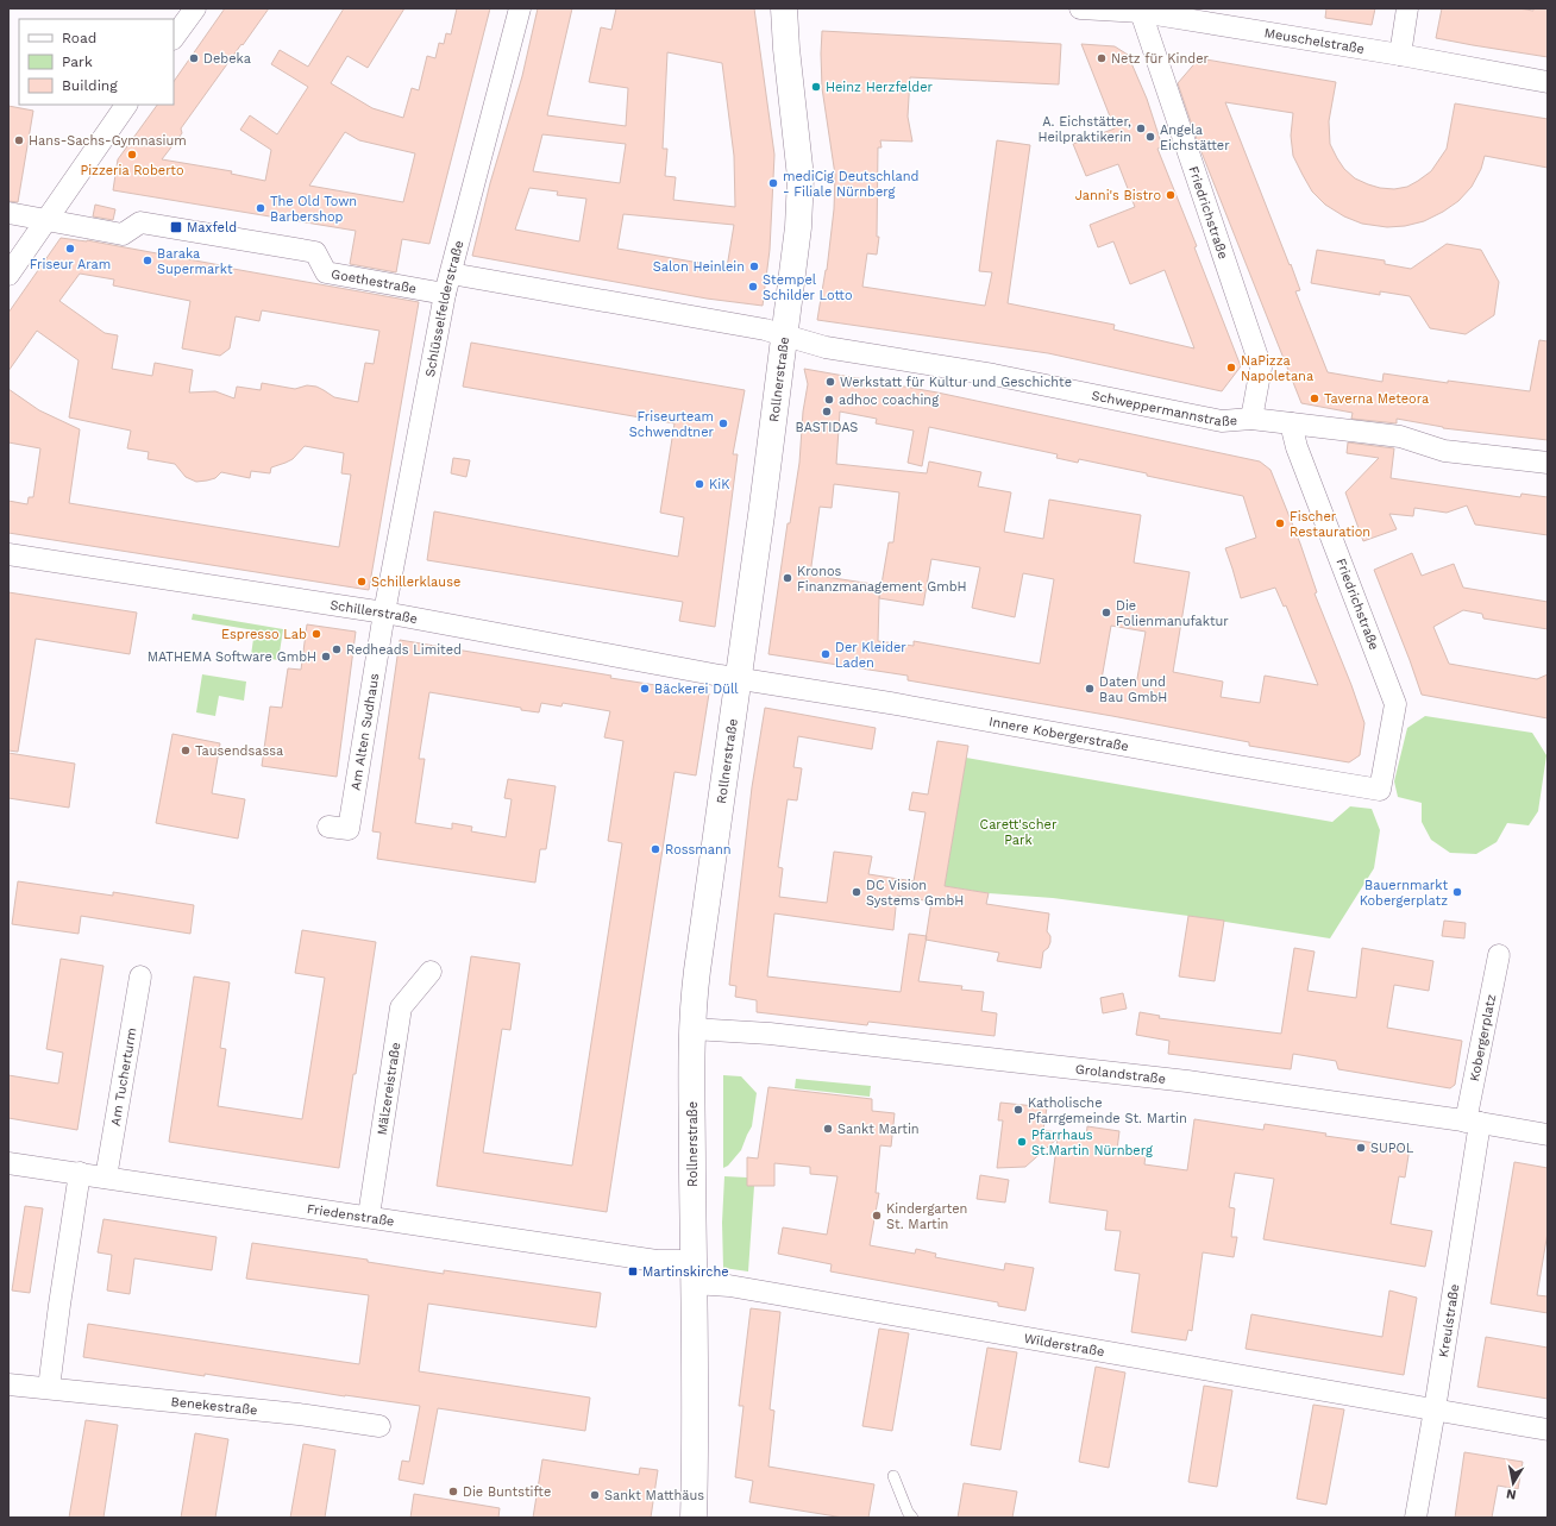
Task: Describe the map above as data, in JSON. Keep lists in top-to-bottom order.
{
  "streets": {
    "street": [
      "Meuschelstraße",
      "Friedrichstraße",
      "Goethestraße",
      "Schlüsselfelderstraße",
      "Rollnerstraße",
      "Schweppermannstraße",
      "Schillerstraße",
      "Am Alten Sudhaus",
      "Innere Kobergerstraße",
      "Kobergerplatz",
      "Grolandstraße",
      "Am Tucherturm",
      "Mälzereistraße",
      "Friedenstraße",
      "Kreulstraße",
      "Wilderstraße",
      "Benekestraße"
    ]
  },
  "crossings": [
    ["Meuschelstraße", "Friedrichstraße"],
    ["Friedrichstraße", "Schweppermannstraße"],
    ["Friedrichstraße", "Innere Kobergerstraße"],
    ["Goethestraße", "Schlüsselfelderstraße"],
    ["Schlüsselfelderstraße", "Schillerstraße"],
    ["Schlüsselfelderstraße", "Am Alten Sudhaus"],
    ["Rollnerstraße", "Schweppermannstraße"],
    ["Rollnerstraße", "Schillerstraße"],
    ["Rollnerstraße", "Innere Kobergerstraße"],
    ["Rollnerstraße", "Grolandstraße"],
    ["Rollnerstraße", "Friedenstraße"],
    ["Rollnerstraße", "Wilderstraße"],
    ["Schillerstraße", "Am Alten Sudhaus"],
    ["Schillerstraße", "Innere Kobergerstraße"],
    ["Kobergerplatz", "Grolandstraße"],
    ["Kobergerplatz", "Kreulstraße"],
    ["Grolandstraße", "Kreulstraße"],
    ["Am Tucherturm", "Friedenstraße"],
    ["Mälzereistraße", "Friedenstraße"],
    ["Friedenstraße", "Wilderstraße"],
    ["Kreulstraße", "Wilderstraße"]
  ],
  "parks": ["Carett'scher Park"],
  "places": {
    "other": [
      "Debeka",
      "Netz für Kinder",
      "Heinz Herzfelder",
      "A. Eichstätter, Heilpraktikerin",
      "Angela Eichstätter",
      "Hans-Sachs-Gymnasium",
      "Pizzeria Roberto",
      "mediCig Deutschland - Filiale Nürnberg",
      "Janni's Bistro",
      "The Old Town Barbershop",
      "Friseur Aram",
      "Baraka Supermarkt",
      "Salon Heinlein",
      "Stempel Schilder Lotto",
      "NaPizza Napoletana",
      "Werkstatt für Kultur und Geschichte",
      "Taverna Meteora",
      "adhoc coaching",
      "BASTIDAS",
      "Friseurteam Schwendtner",
      "KiK",
      "Fischer Restauration",
      "Kronos Finanzmanagement GmbH",
      "Schillerklause",
      "Die Folienmanufaktur",
      "Espresso Lab",
      "Redheads Limited",
      "Der Kleider Laden",
      "MATHEMA Software GmbH",
      "Bäckerei Düll",
      "Daten und Bau GmbH",
      "Tausendsassa",
      "Rossmann",
      "DC Vision Systems GmbH",
      "Bauernmarkt Kobergerplatz",
      "Katholische Pfarrgemeinde St. Martin",
      "Sankt Martin",
      "Pfarrhaus St.Martin Nürnberg",
      "SUPOL",
      "Kindergarten St. Martin",
      "Die Buntstifte",
      "Sankt Matthäus"
    ],
    "transit": ["Maxfeld", "Martinskirche"]
  },
  "legend": ["Road", "Park", "Building"],
  "north": "bottom"
}
